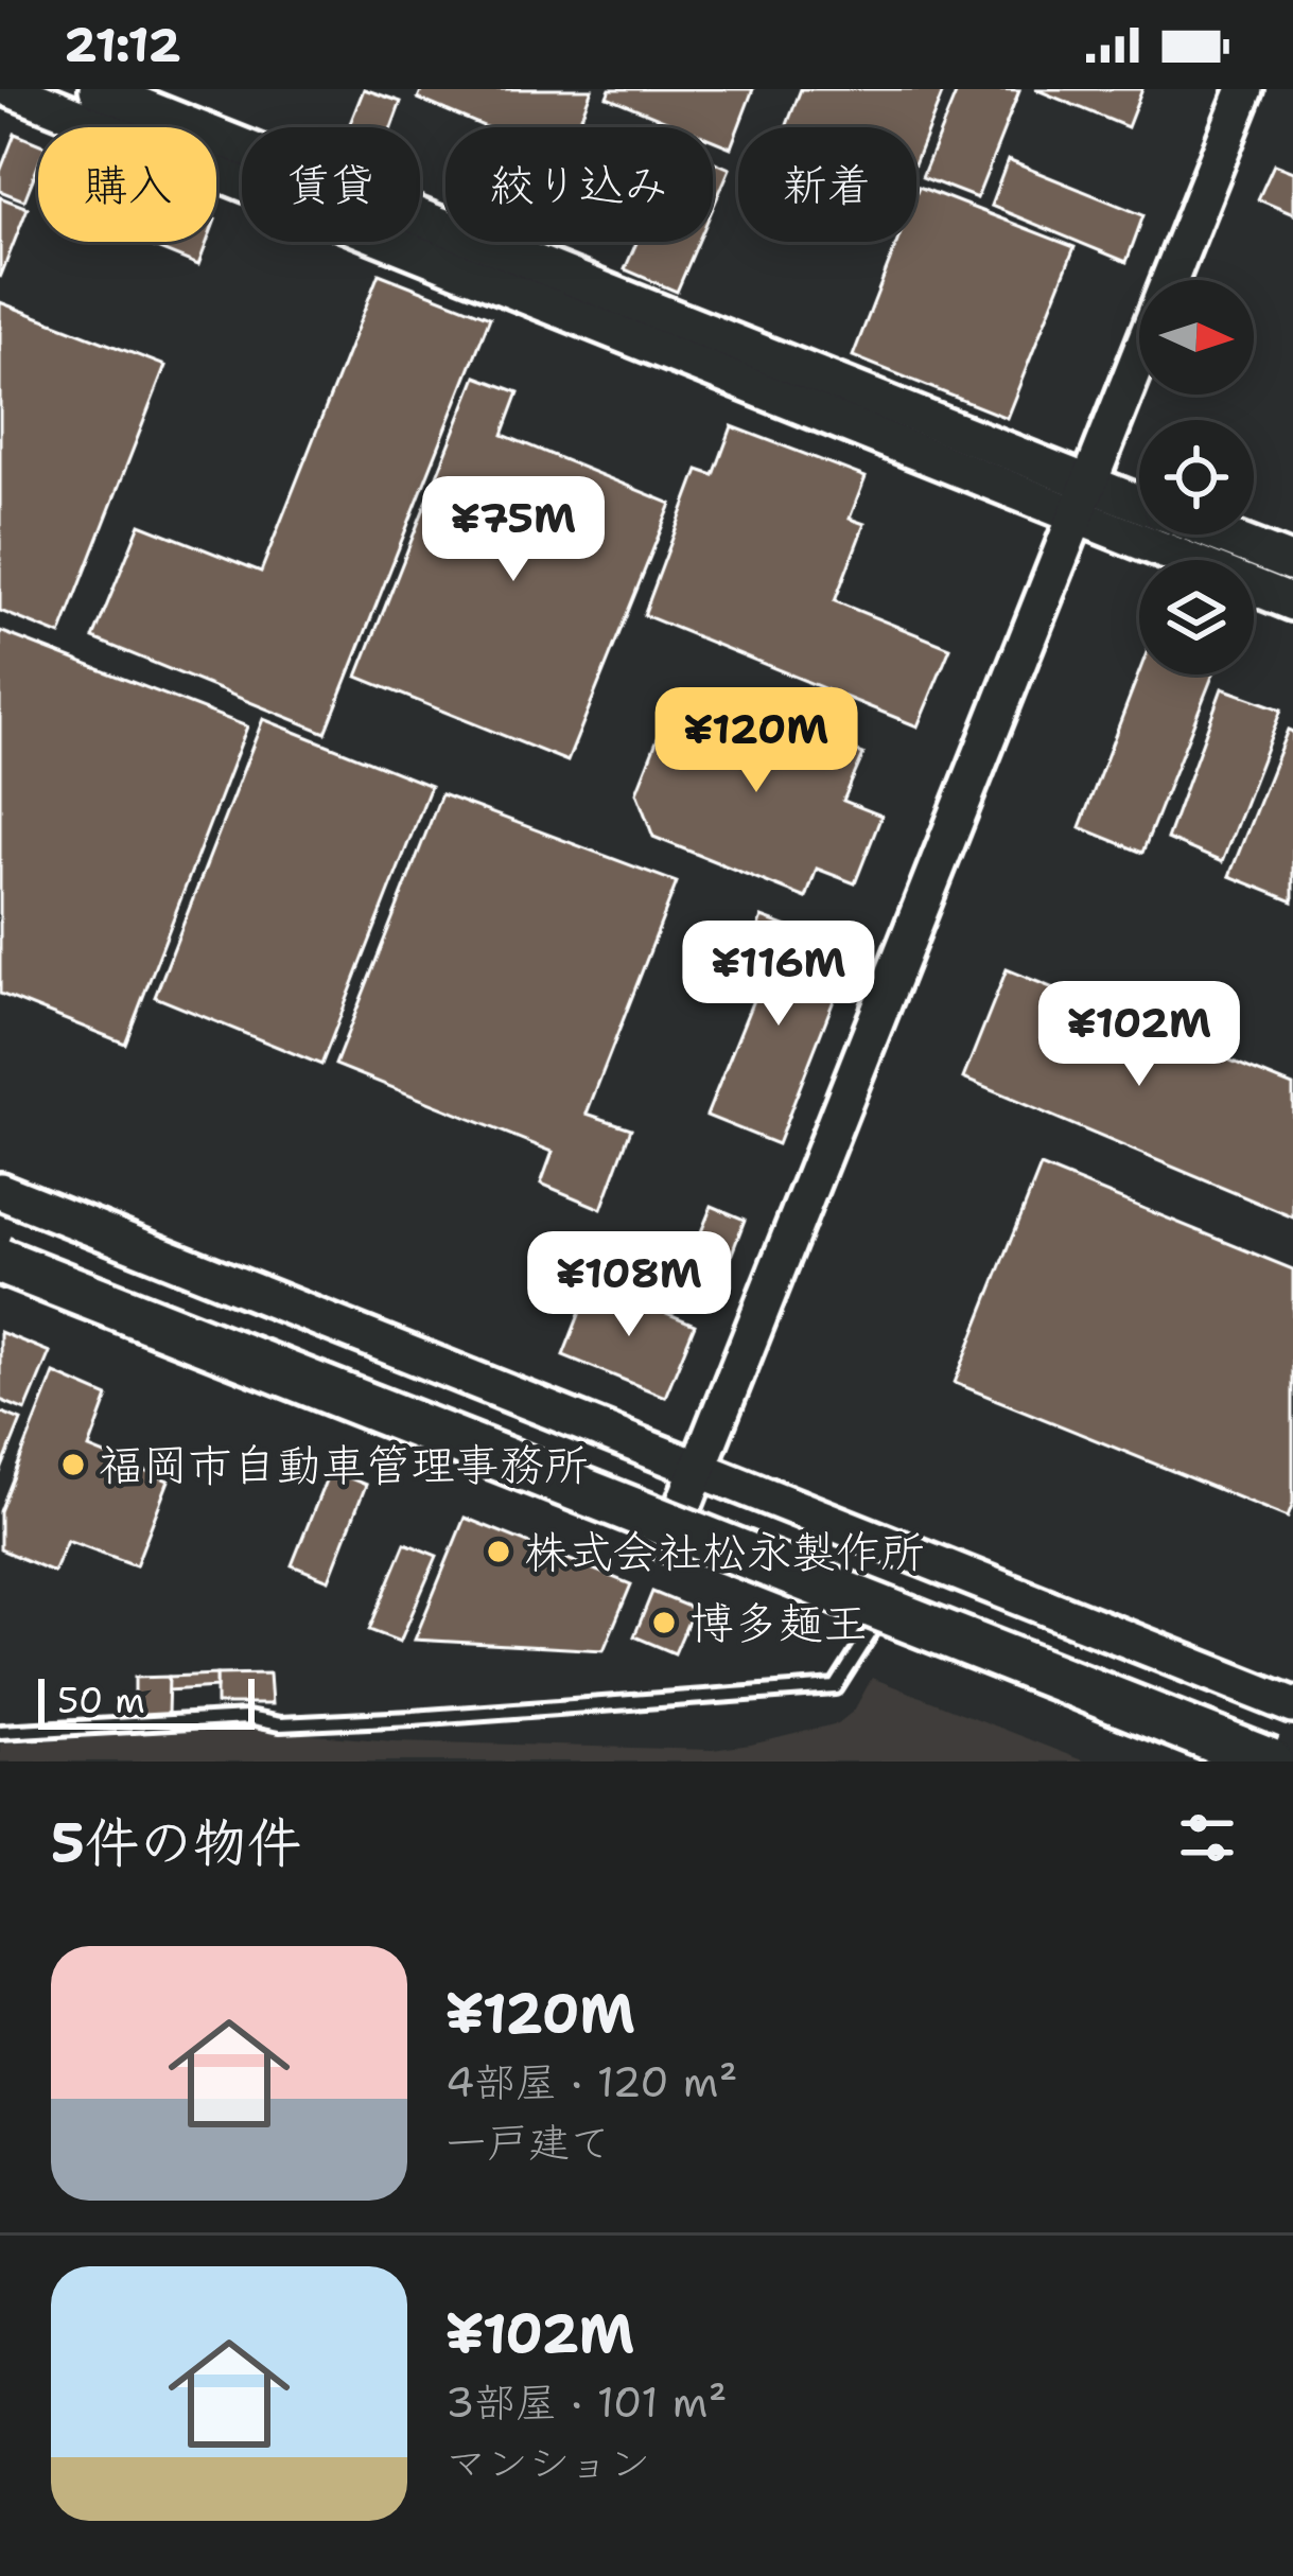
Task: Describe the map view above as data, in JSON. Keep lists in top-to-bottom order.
{
  "places": ["福岡市自動車管理事務所", "株式会社松永製作所", "博多麺王"],
  "scale_bar": "50 m",
  "north": "right",
  "page": {
    "status": "21:12",
    "chip": [
      "購入",
      "賃貸",
      "絞り込み",
      "新着"
    ],
    "price": [
      "¥75M",
      "¥120M",
      "¥116M",
      "¥102M",
      "¥108M"
    ],
    "scale": "50 m",
    "heading": "5件の物件",
    "list": [
      {
        "name": "¥120M",
        "note": "4部屋 · 120 m² · 一戸建て"
      },
      {
        "name": "¥102M",
        "note": "3部屋 · 101 m² · マンション"
      }
    ]
  }
}
